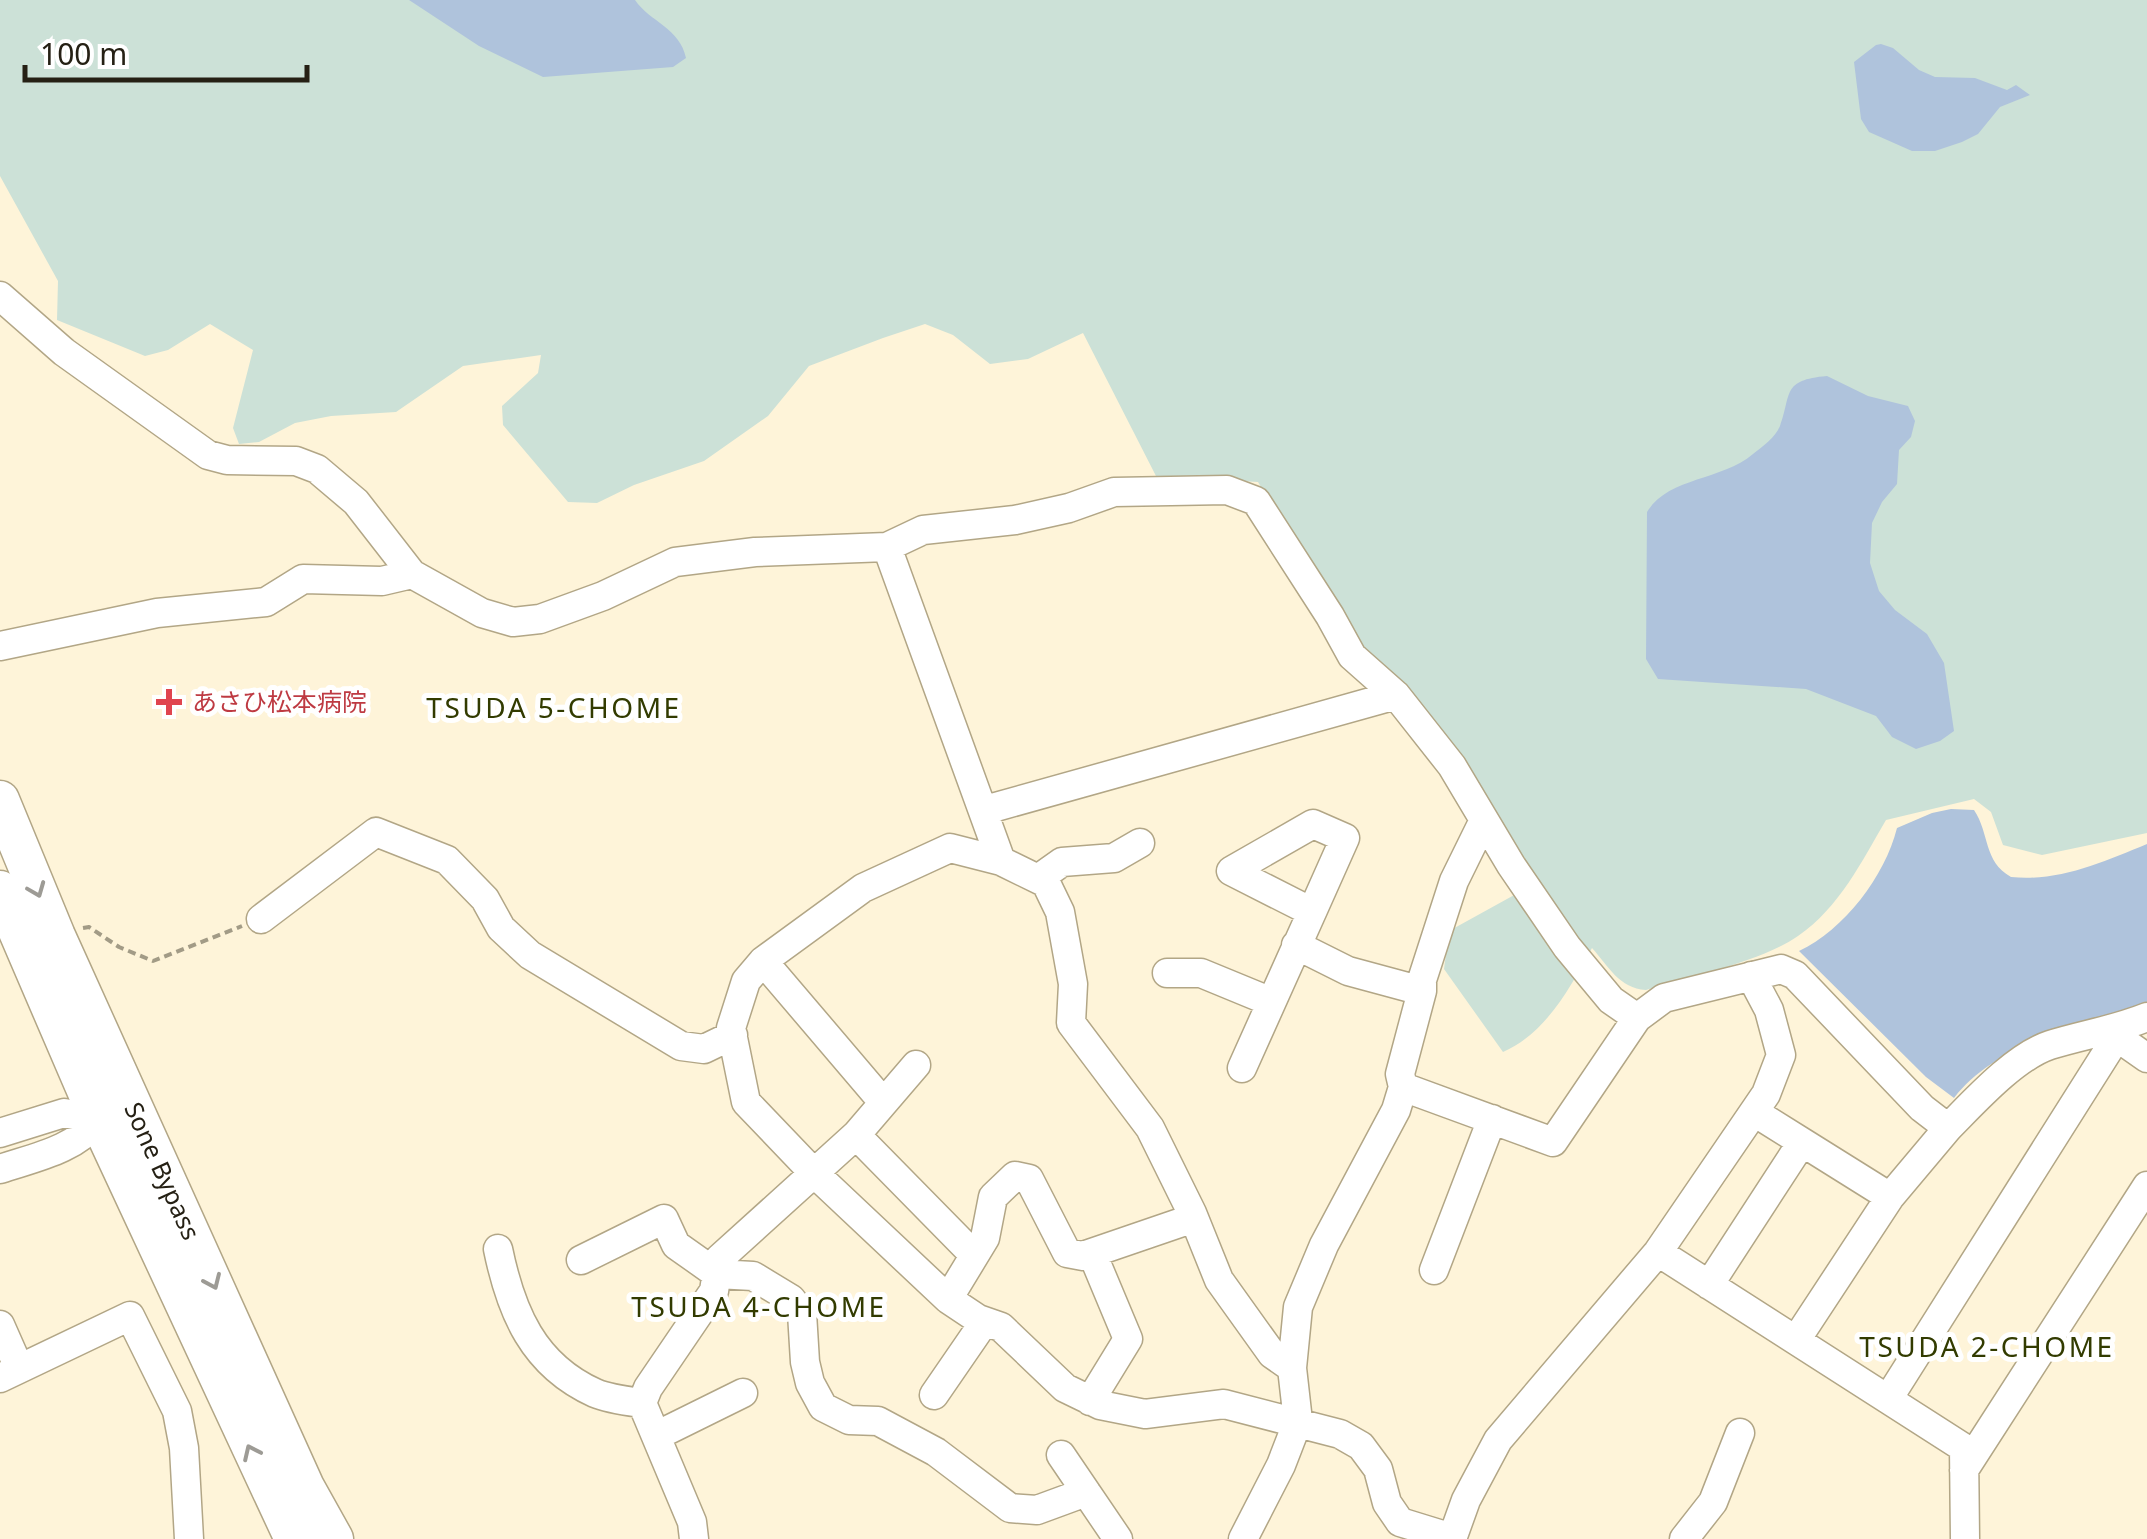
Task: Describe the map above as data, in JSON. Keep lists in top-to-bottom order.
{
  "streets": {
    "highway": ["Sone Bypass"]
  },
  "districts": ["TSUDA 5-CHOME", "TSUDA 4-CHOME", "TSUDA 2-CHOME"],
  "places": {
    "health": ["あさひ松本病院"]
  },
  "scale_bar": "100 m"
}
